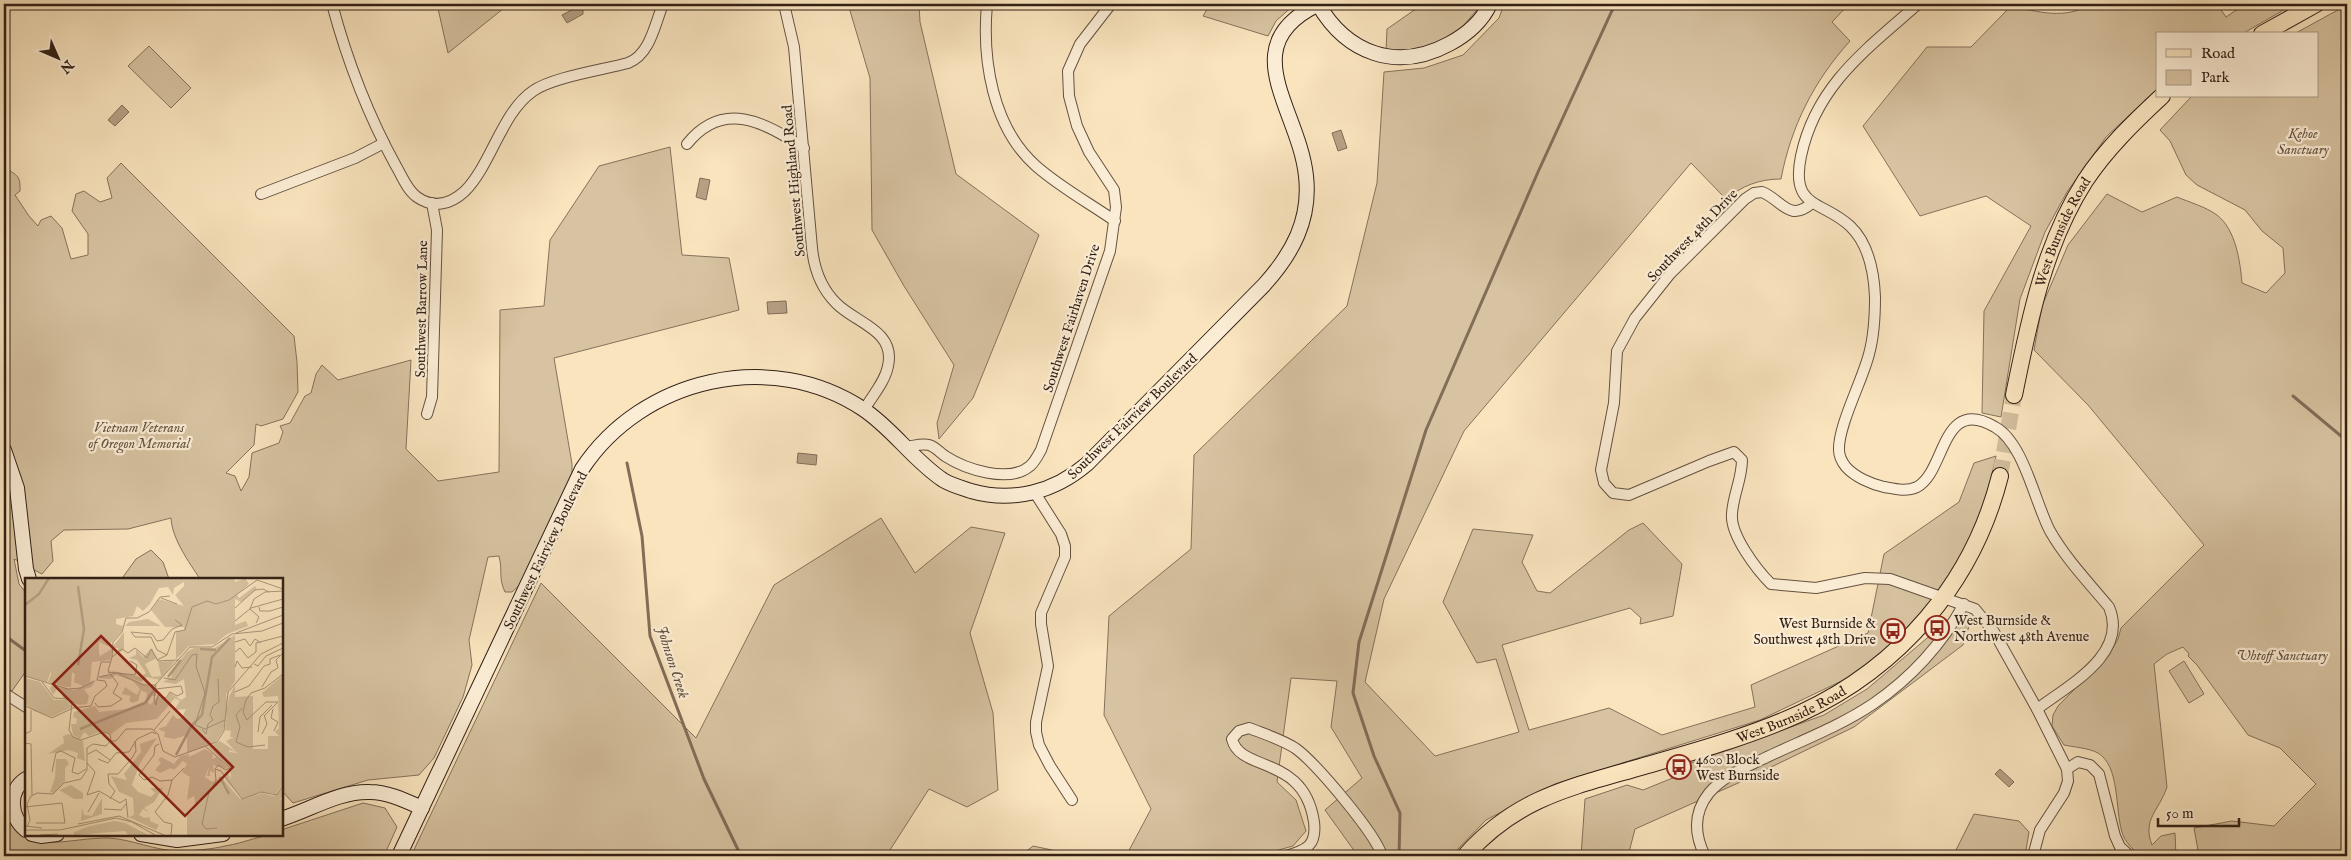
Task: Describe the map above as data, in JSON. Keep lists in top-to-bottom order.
{
  "streets": {
    "main road": ["West Burnside Road"],
    "street": [
      "Southwest Highland Road",
      "Southwest 48th Drive",
      "Southwest Barrow Lane",
      "Southwest Fairhaven Drive",
      "Southwest Fairview Boulevard"
    ]
  },
  "crossings": [
    ["Southwest Highland Road", "Southwest Fairview Boulevard"],
    ["West Burnside Road", "Southwest 48th Drive"],
    ["Southwest Fairhaven Drive", "Southwest Fairview Boulevard"]
  ],
  "water": ["Johnson Creek"],
  "parks": ["Kehoe Sanctuary", "Vietnam Veterans of Oregon Memorial", "Uhtoff Sanctuary"],
  "places": {
    "bus stop": ["West Burnside & Northwest 48th Avenue", "West Burnside & Southwest 48th Drive", "4600 Block West Burnside"]
  },
  "legend": ["Road", "Park"],
  "scale_bar": "50 m",
  "north": "bottom right"
}
